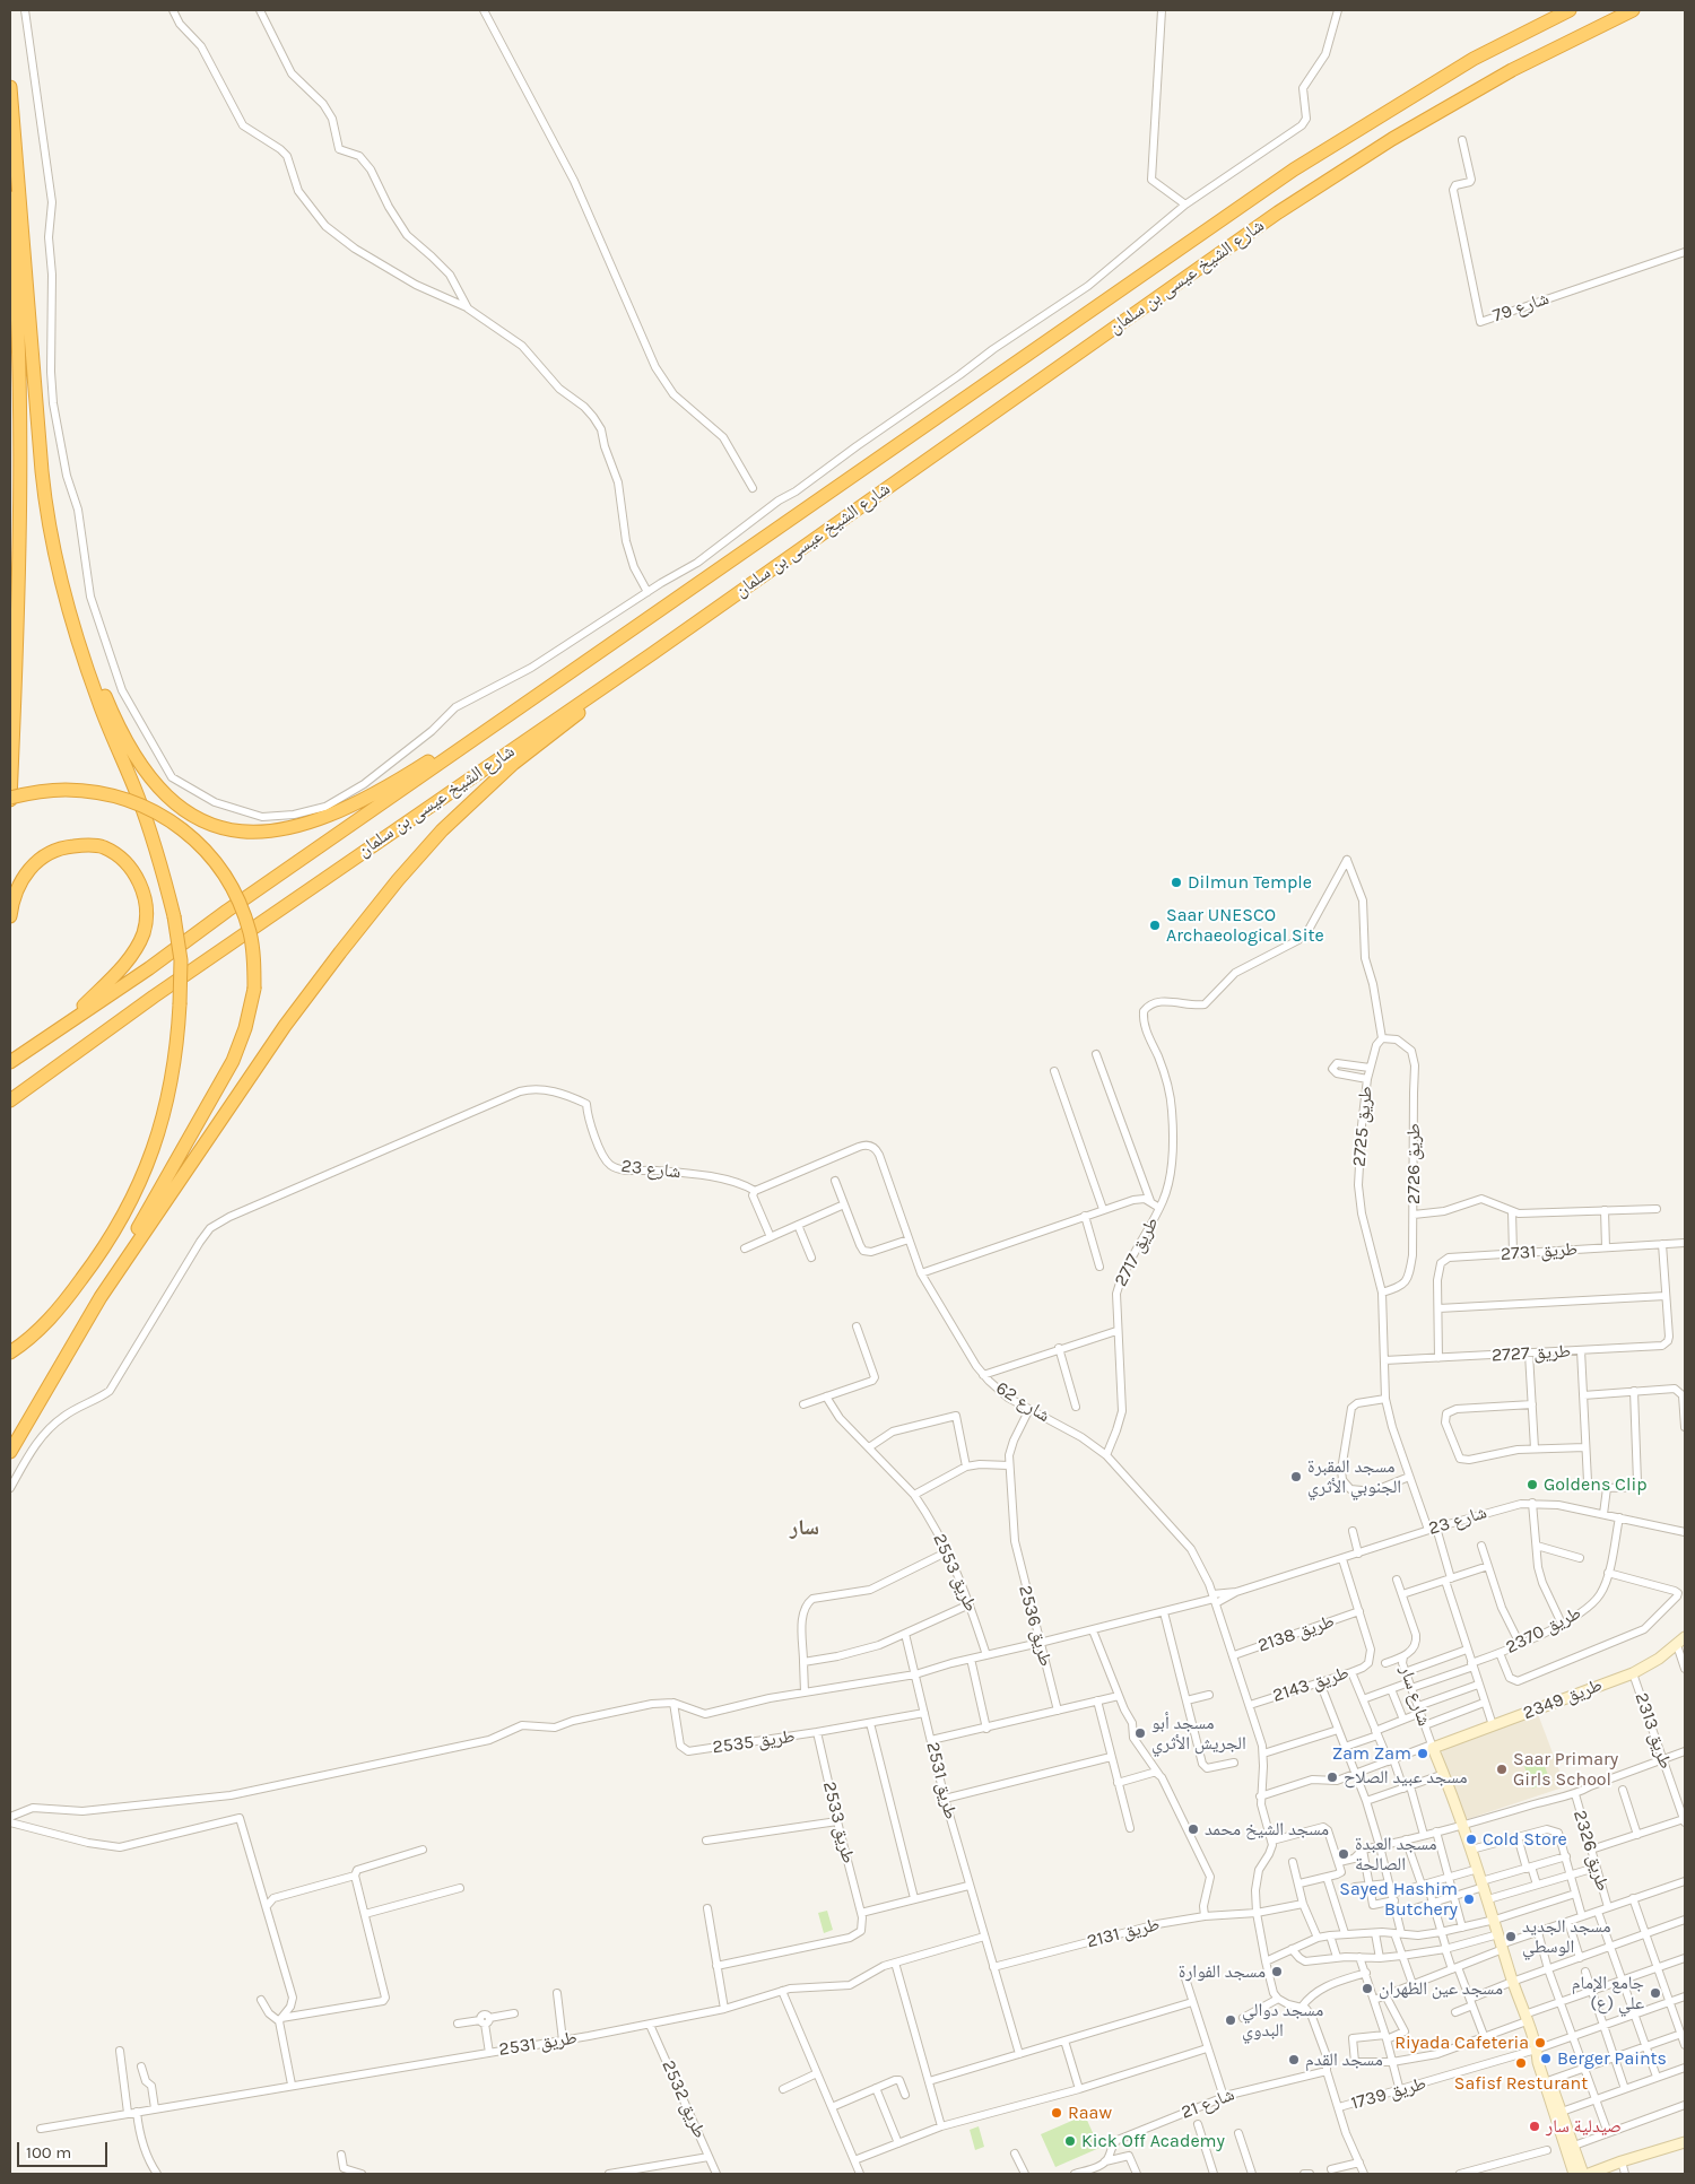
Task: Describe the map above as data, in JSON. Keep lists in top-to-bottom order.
{
  "streets": {
    "highway": ["شارع الشيخ عيسى بن سلمان"],
    "street": [
      "شارع 79",
      "طريق 2725",
      "طريق 2726",
      "شارع 23",
      "طريق 2717",
      "طريق 2731",
      "طريق 2727",
      "شارع 62",
      "طريق 2553",
      "طريق 2536",
      "طريق 2370",
      "طريق 2138",
      "طريق 2143",
      "شارع سار",
      "طريق 2349",
      "طريق 2313",
      "طريق 2535",
      "طريق 2531",
      "طريق 2533",
      "طريق 2326",
      "طريق 2131",
      "طريق 1739",
      "طريق 2532",
      "شارع 21"
    ]
  },
  "crossings": [
    ["طريق 2725", "طريق 2726"],
    ["طريق 2725", "شارع 23"],
    ["طريق 2725", "طريق 2717"],
    ["طريق 2725", "طريق 2727"],
    ["طريق 2725", "طريق 2370"],
    ["طريق 2725", "طريق 2349"],
    ["طريق 2726", "طريق 2717"],
    ["شارع 23", "شارع 62"],
    ["شارع 23", "طريق 2553"],
    ["شارع 23", "طريق 2536"],
    ["شارع 23", "طريق 2370"],
    ["شارع 23", "طريق 2138"],
    ["شارع 23", "شارع سار"],
    ["شارع 23", "طريق 2531"],
    ["طريق 2717", "شارع 62"],
    ["طريق 2731", "طريق 2727"],
    ["شارع 62", "طريق 2138"],
    ["طريق 2370", "شارع سار"],
    ["طريق 2138", "طريق 2143"],
    ["طريق 2138", "شارع سار"],
    ["طريق 2143", "شارع سار"],
    ["شارع سار", "طريق 2349"],
    ["شارع سار", "طريق 1739"],
    ["طريق 2349", "طريق 2313"],
    ["طريق 2535", "طريق 2531"],
    ["طريق 2535", "طريق 2533"],
    ["طريق 2531", "طريق 2131"],
    ["طريق 2531", "طريق 2532"],
    ["طريق 2326", "طريق 1739"]
  ],
  "districts": ["سار"],
  "places": [
    "Dilmun Temple",
    "Saar UNESCO Archaeological Site",
    "مسجد المقبرة الجنوبي الأثري",
    "Goldens Clip",
    "مسجد أبو الجريش الأثري",
    "Zam Zam",
    "Saar Primary Girls School",
    "مسجد عبيد الصلاح",
    "مسجد الشيخ محمد",
    "Cold Store",
    "مسجد العبدة الصالحة",
    "Sayed Hashim Butchery",
    "مسجد الجديد الوسطي",
    "مسجد الفوارة",
    "مسجد عين الظهران",
    "جامع الإمام علي (ع)",
    "مسجد دوالي البدوي",
    "Riyada Cafeteria",
    "Berger Paints",
    "مسجد القدم",
    "Safisf Resturant",
    "Raaw",
    "صيدلية سار",
    "Kick Off Academy"
  ],
  "scale_bar": "100 m"
}
